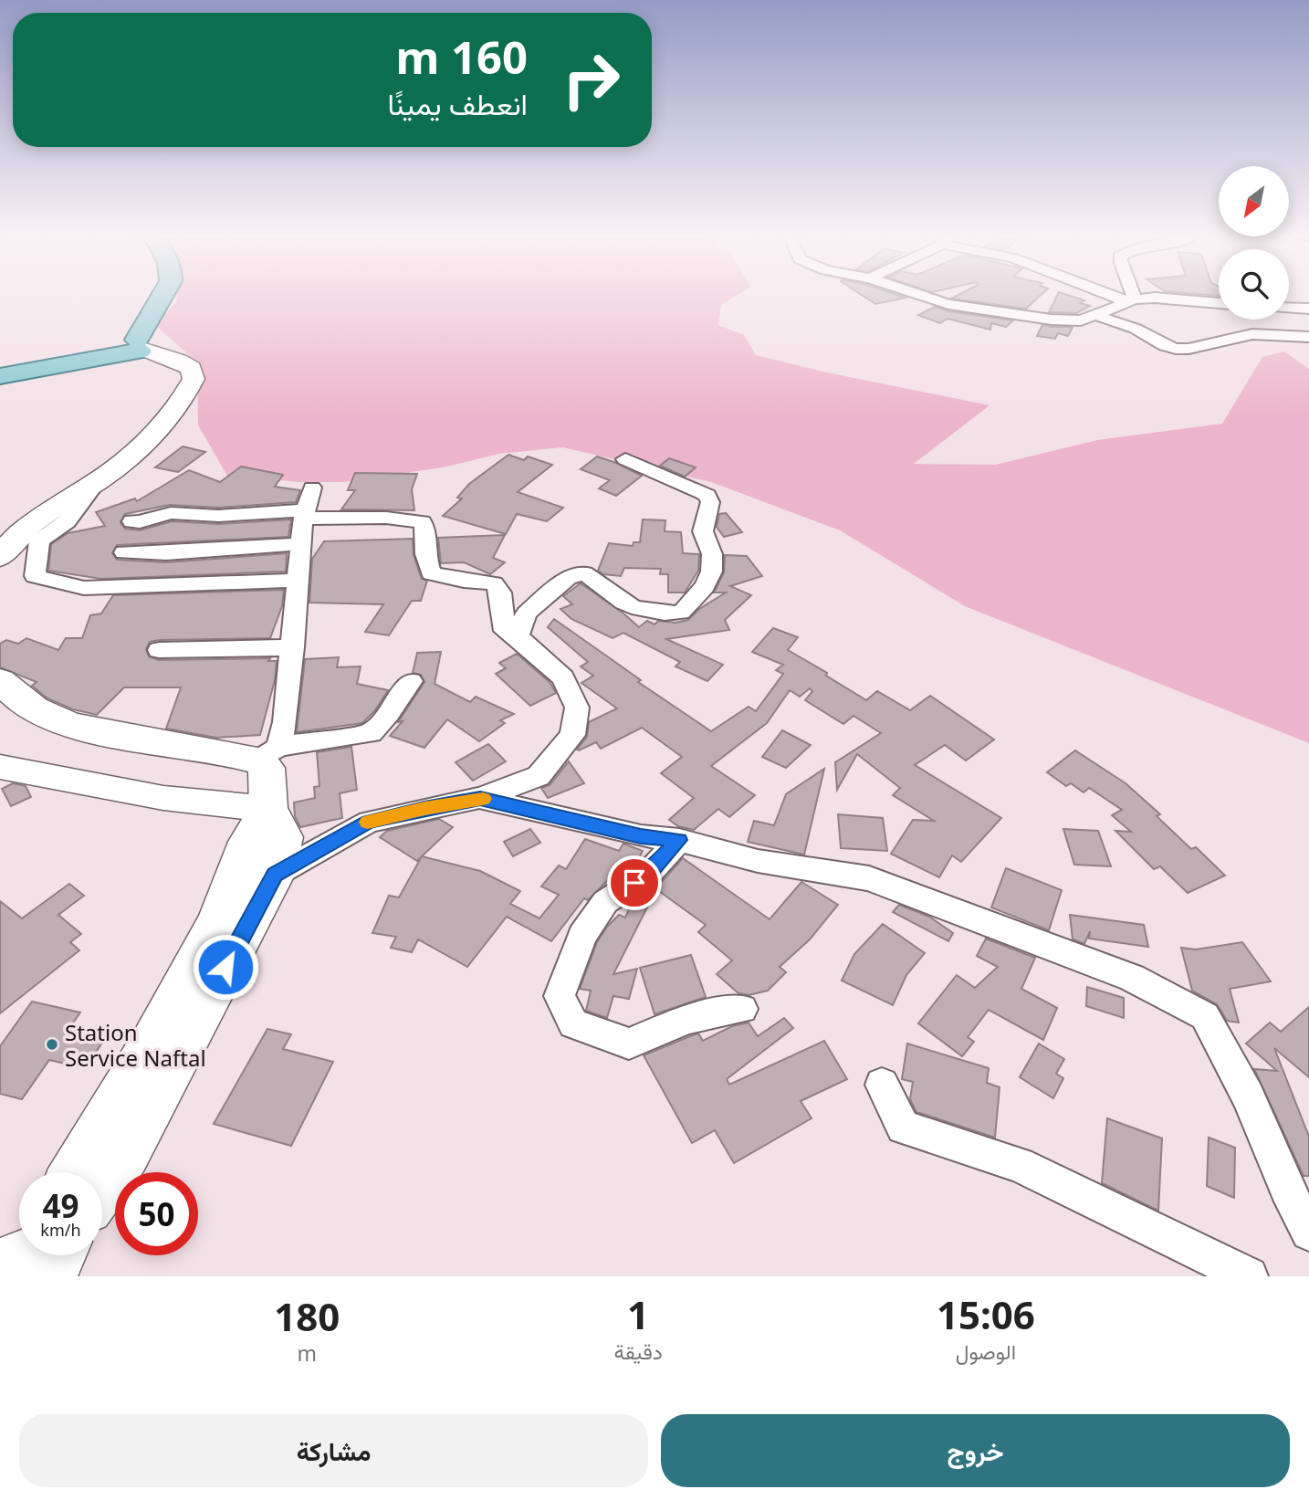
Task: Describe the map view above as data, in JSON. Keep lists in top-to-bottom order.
{
  "places": ["Station Service Naftal"],
  "north": "bottom left",
  "page": {
    "turn": ["160 m", "انعطف يمينًا"],
    "speed": "49 km/h",
    "limit": "50",
    "eta": [
      "15:06",
      "الوصول",
      "1",
      "دقيقة",
      "180",
      "m"
    ],
    "buttons": ["خروج", "مشاركة"]
  }
}
